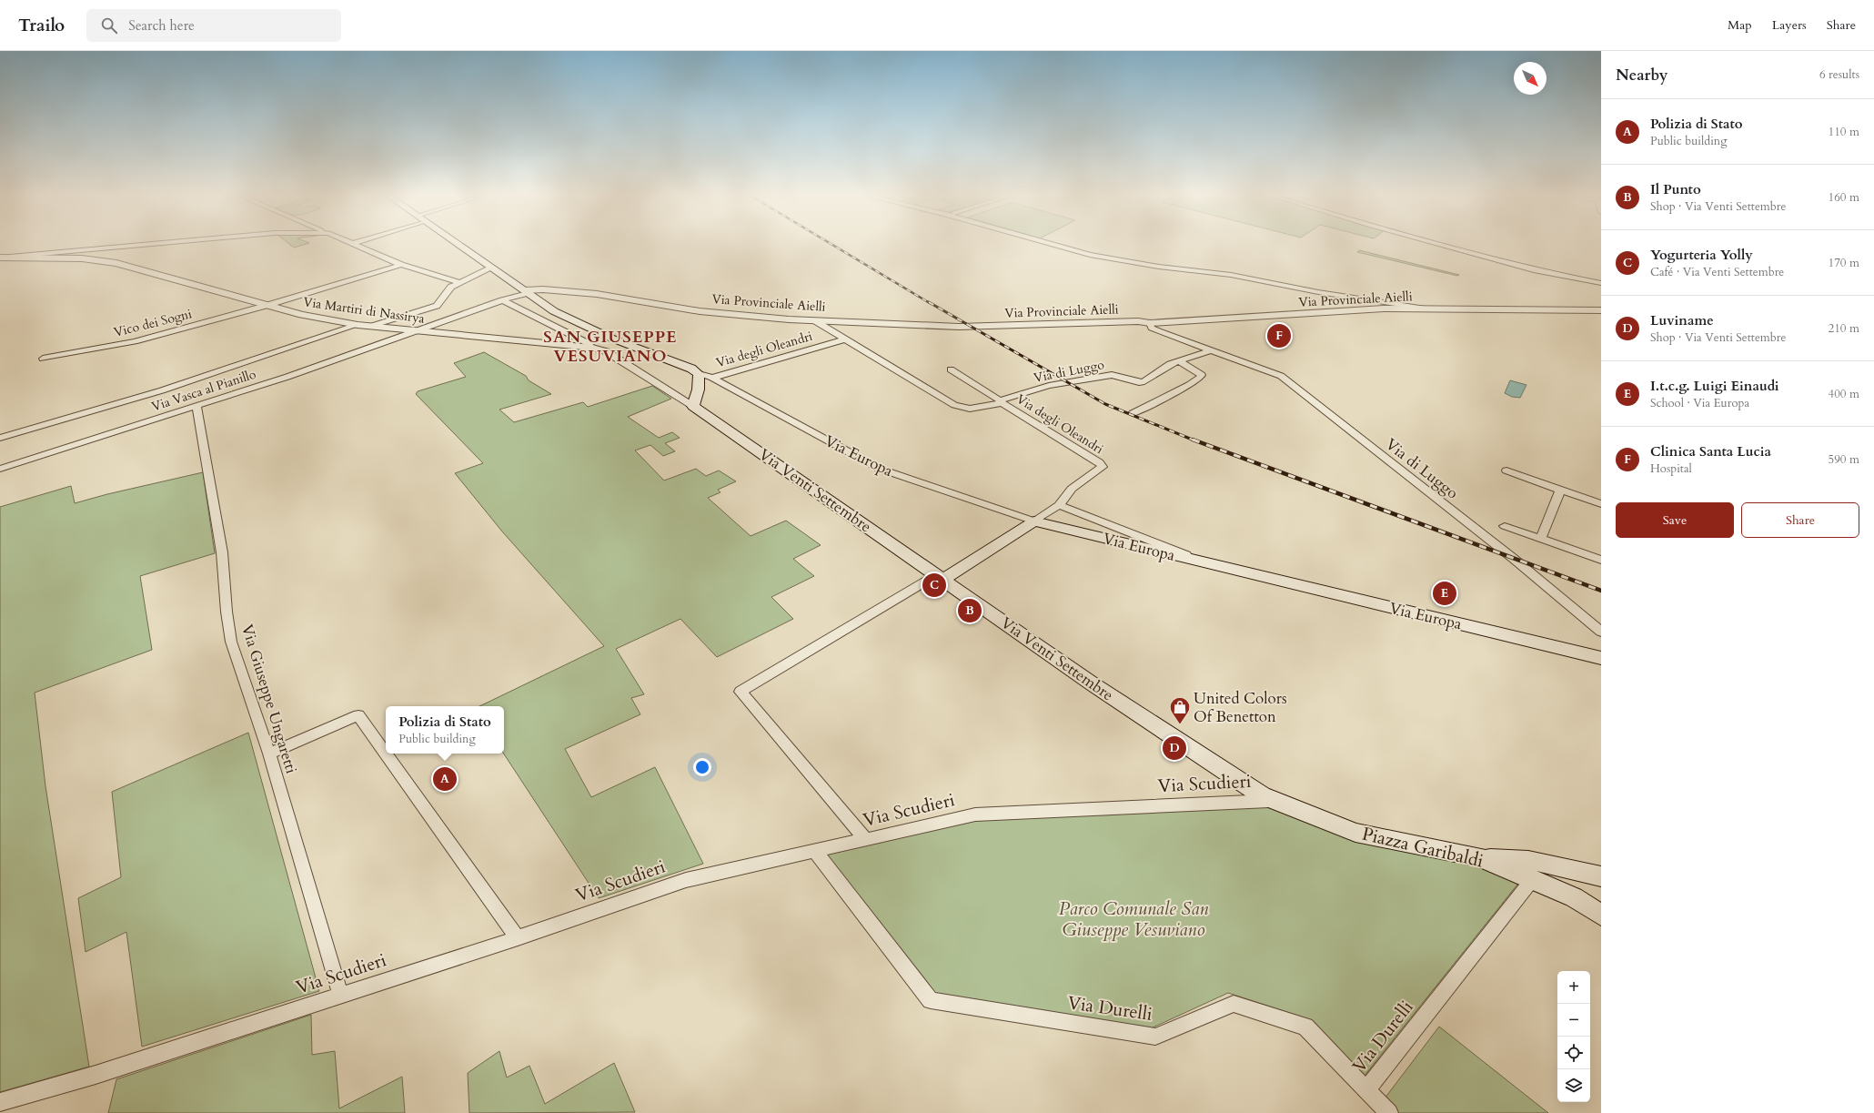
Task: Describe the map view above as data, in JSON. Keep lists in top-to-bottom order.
{
  "streets": {
    "main road": ["Via Europa", "Via Venti Settembre", "Piazza Garibaldi"],
    "street": [
      "Via Provinciale Aielli",
      "Via Martiri di Nassirya",
      "Vico dei Sogni",
      "Via degli Oleandri",
      "Via di Luggo",
      "Via Vasca al Pianillo",
      "Via Giuseppe Ungaretti",
      "Via Scudieri",
      "Via Durelli"
    ]
  },
  "crossings": [
    ["Via Provinciale Aielli", "Via degli Oleandri"],
    ["Via Provinciale Aielli", "Via di Luggo"],
    ["Via Provinciale Aielli", "Via Vasca al Pianillo"],
    ["Via Martiri di Nassirya", "Vico dei Sogni"],
    ["Via Martiri di Nassirya", "Via Vasca al Pianillo"],
    ["Via Martiri di Nassirya", "Via Venti Settembre"],
    ["Via degli Oleandri", "Via di Luggo"],
    ["Via degli Oleandri", "Via Europa"],
    ["Via Vasca al Pianillo", "Via Giuseppe Ungaretti"],
    ["Via Venti Settembre", "Via Scudieri"],
    ["Via Venti Settembre", "Piazza Garibaldi"],
    ["Via Giuseppe Ungaretti", "Via Scudieri"],
    ["Via Scudieri", "Piazza Garibaldi"],
    ["Via Scudieri", "Via Durelli"],
    ["Piazza Garibaldi", "Via Durelli"]
  ],
  "districts": ["SAN GIUSEPPE VESUVIANO"],
  "parks": ["Parco Comunale San Giuseppe Vesuviano"],
  "places": {
    "shop": ["United Colors Of Benetton"]
  },
  "north": "bottom right",
  "page": {
    "header": "Trailo",
    "search": "Search here",
    "nav": ["Map", "Layers", "Share"],
    "heading": ["Nearby", "6 results"],
    "list": [
      {
        "mark": "A",
        "name": "Polizia di Stato",
        "note": "Public building",
        "value": "110 m"
      },
      {
        "mark": "B",
        "name": "Il Punto",
        "note": "Shop · Via Venti Settembre",
        "value": "160 m"
      },
      {
        "mark": "C",
        "name": "Yogurteria Yolly",
        "note": "Café · Via Venti Settembre",
        "value": "170 m"
      },
      {
        "mark": "D",
        "name": "Luviname",
        "note": "Shop · Via Venti Settembre",
        "value": "210 m"
      },
      {
        "mark": "E",
        "name": "I.t.c.g. Luigi Einaudi",
        "note": "School · Via Europa",
        "value": "400 m"
      },
      {
        "mark": "F",
        "name": "Clinica Santa Lucia",
        "note": "Hospital",
        "value": "590 m"
      }
    ],
    "pins": [
      "F",
      "C",
      "E",
      "B",
      "D",
      "A"
    ],
    "buttons": ["Save", "Share"],
    "popup": ["Polizia di Stato", "Public building"],
    "map_buttons": ["+", "−"]
  }
}
